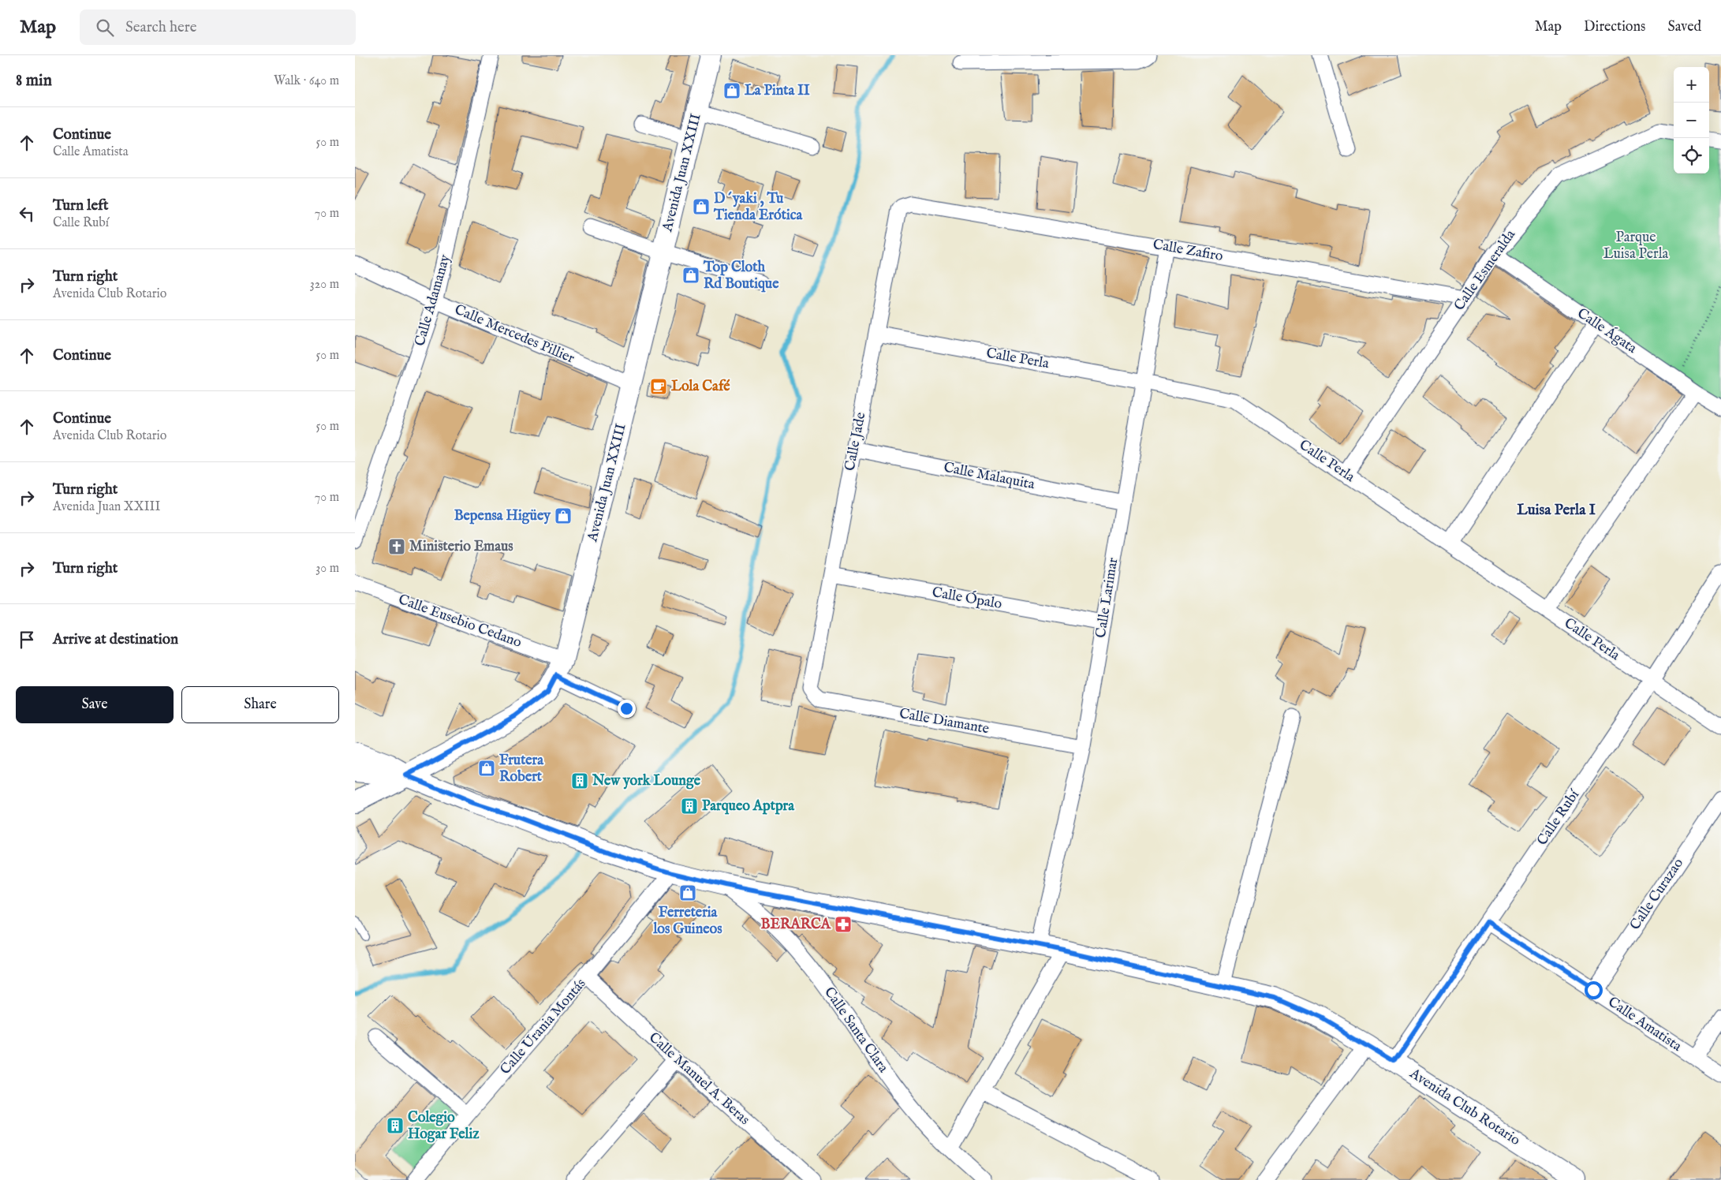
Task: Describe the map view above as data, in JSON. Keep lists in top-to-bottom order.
{
  "streets": {
    "main road": ["Avenida Juan XXIII", "Avenida Club Rotario"],
    "street": [
      "Calle Zafiro",
      "Calle Esmeralda",
      "Calle Adamanay",
      "Calle Ágata",
      "Calle Mercedes Pillier",
      "Calle Perla",
      "Calle Jade",
      "Calle Malaquita",
      "Calle Larimar",
      "Calle Ópalo",
      "Calle Eusebio Cedano",
      "Calle Diamante",
      "Calle Rubí",
      "Calle Curazao",
      "Calle Amatista",
      "Calle Urania Montás",
      "Calle Santa Clara",
      "Calle Manuel A. Beras"
    ]
  },
  "crossings": [
    ["Avenida Juan XXIII", "Calle Mercedes Pillier"],
    ["Avenida Juan XXIII", "Calle Eusebio Cedano"],
    ["Avenida Juan XXIII", "Avenida Club Rotario"],
    ["Calle Zafiro", "Calle Esmeralda"],
    ["Calle Zafiro", "Calle Jade"],
    ["Calle Zafiro", "Calle Larimar"],
    ["Calle Esmeralda", "Calle Ágata"],
    ["Calle Esmeralda", "Calle Perla"],
    ["Calle Adamanay", "Calle Mercedes Pillier"],
    ["Calle Perla", "Calle Jade"],
    ["Calle Perla", "Calle Larimar"],
    ["Calle Perla", "Calle Rubí"],
    ["Calle Jade", "Calle Malaquita"],
    ["Calle Jade", "Calle Ópalo"],
    ["Calle Jade", "Calle Diamante"],
    ["Calle Malaquita", "Calle Larimar"],
    ["Calle Larimar", "Calle Ópalo"],
    ["Calle Larimar", "Calle Diamante"],
    ["Calle Larimar", "Avenida Club Rotario"],
    ["Calle Rubí", "Calle Amatista"],
    ["Calle Rubí", "Avenida Club Rotario"],
    ["Calle Curazao", "Calle Amatista"],
    ["Calle Urania Montás", "Calle Manuel A. Beras"],
    ["Calle Urania Montás", "Avenida Club Rotario"],
    ["Calle Santa Clara", "Avenida Club Rotario"]
  ],
  "districts": ["Luisa Perla I"],
  "parks": ["Parque Luisa Perla"],
  "places": {
    "shop": [
      "La Pinta II",
      "D´yaki , Tu Tienda Erótica",
      "Top Cloth Rd Boutique",
      "Bepensa Higüey",
      "Frutera Robert",
      "Ferreteria los Guineos"
    ],
    "cafe": ["Lola Café"],
    "church": ["Ministerio Emaus"],
    "building": ["New york Lounge", "Parqueo Aptpra", "Colegio Hogar Feliz"],
    "pharmacy": ["BERARCA"]
  },
  "page": {
    "header": "Map",
    "search": "Search here",
    "nav": ["Map", "Directions", "Saved"],
    "heading": ["8 min", "Walk · 640 m"],
    "map_buttons": ["+", "−"],
    "list": [
      ["Continue", "Calle Amatista", "50 m"],
      ["Turn left", "Calle Rubí", "70 m"],
      ["Turn right", "Avenida Club Rotario", "320 m"],
      ["Continue", "50 m"],
      ["Continue", "Avenida Club Rotario", "50 m"],
      ["Turn right", "Avenida Juan XXIII", "70 m"],
      ["Turn right", "30 m"],
      "Arrive at destination"
    ],
    "buttons": ["Save", "Share"]
  }
}
